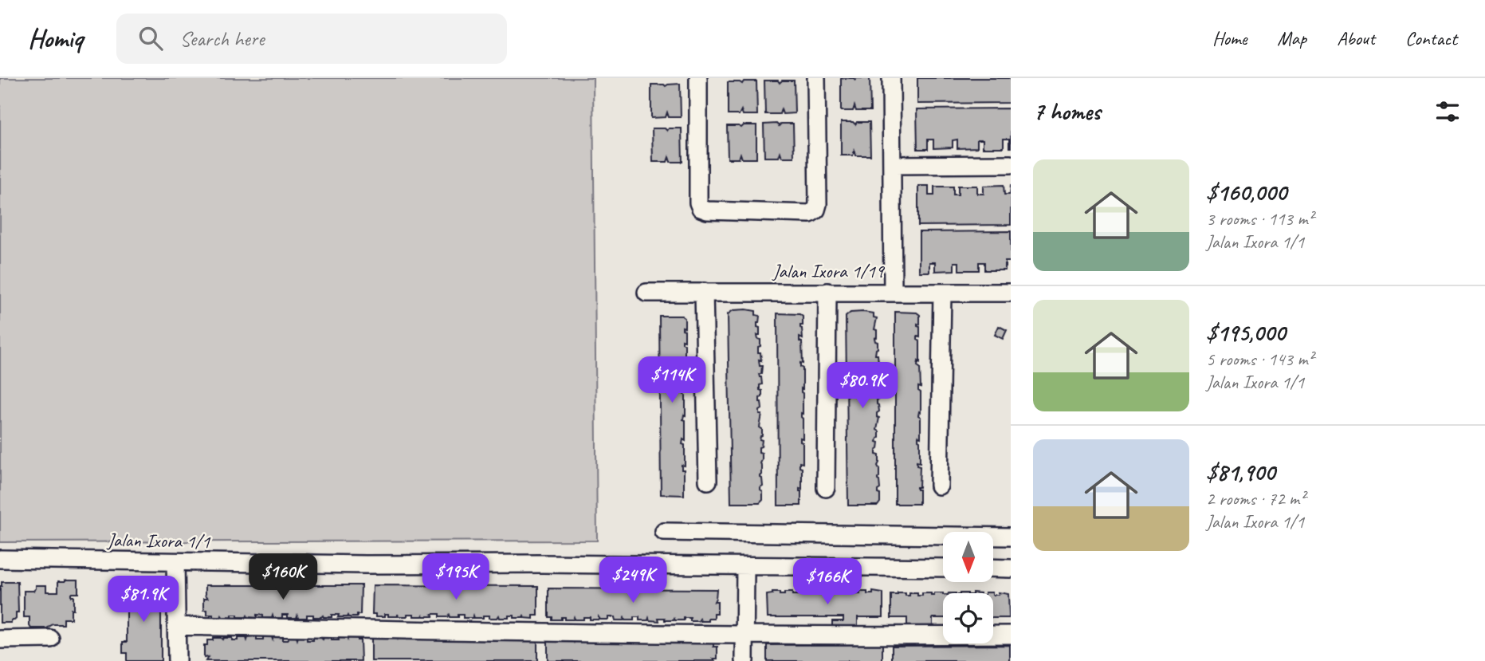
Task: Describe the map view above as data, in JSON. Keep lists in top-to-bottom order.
{
  "streets": {
    "street": ["Jalan Ixora 1/19", "Jalan Ixora 1/1"]
  },
  "north": "bottom",
  "page": {
    "header": "Homiq",
    "search": "Search here",
    "nav": [
      "Home",
      "Map",
      "About",
      "Contact"
    ],
    "heading": "7 homes",
    "list": [
      {
        "name": "$160,000",
        "note": "3 rooms · 113 m² · Jalan Ixora 1/1"
      },
      {
        "name": "$195,000",
        "note": "5 rooms · 143 m² · Jalan Ixora 1/1"
      },
      {
        "name": "$81,900",
        "note": "2 rooms · 72 m² · Jalan Ixora 1/1"
      }
    ],
    "price": [
      "$114K",
      "$80.9K",
      "$160K",
      "$195K",
      "$249K",
      "$166K",
      "$81.9K"
    ]
  }
}
